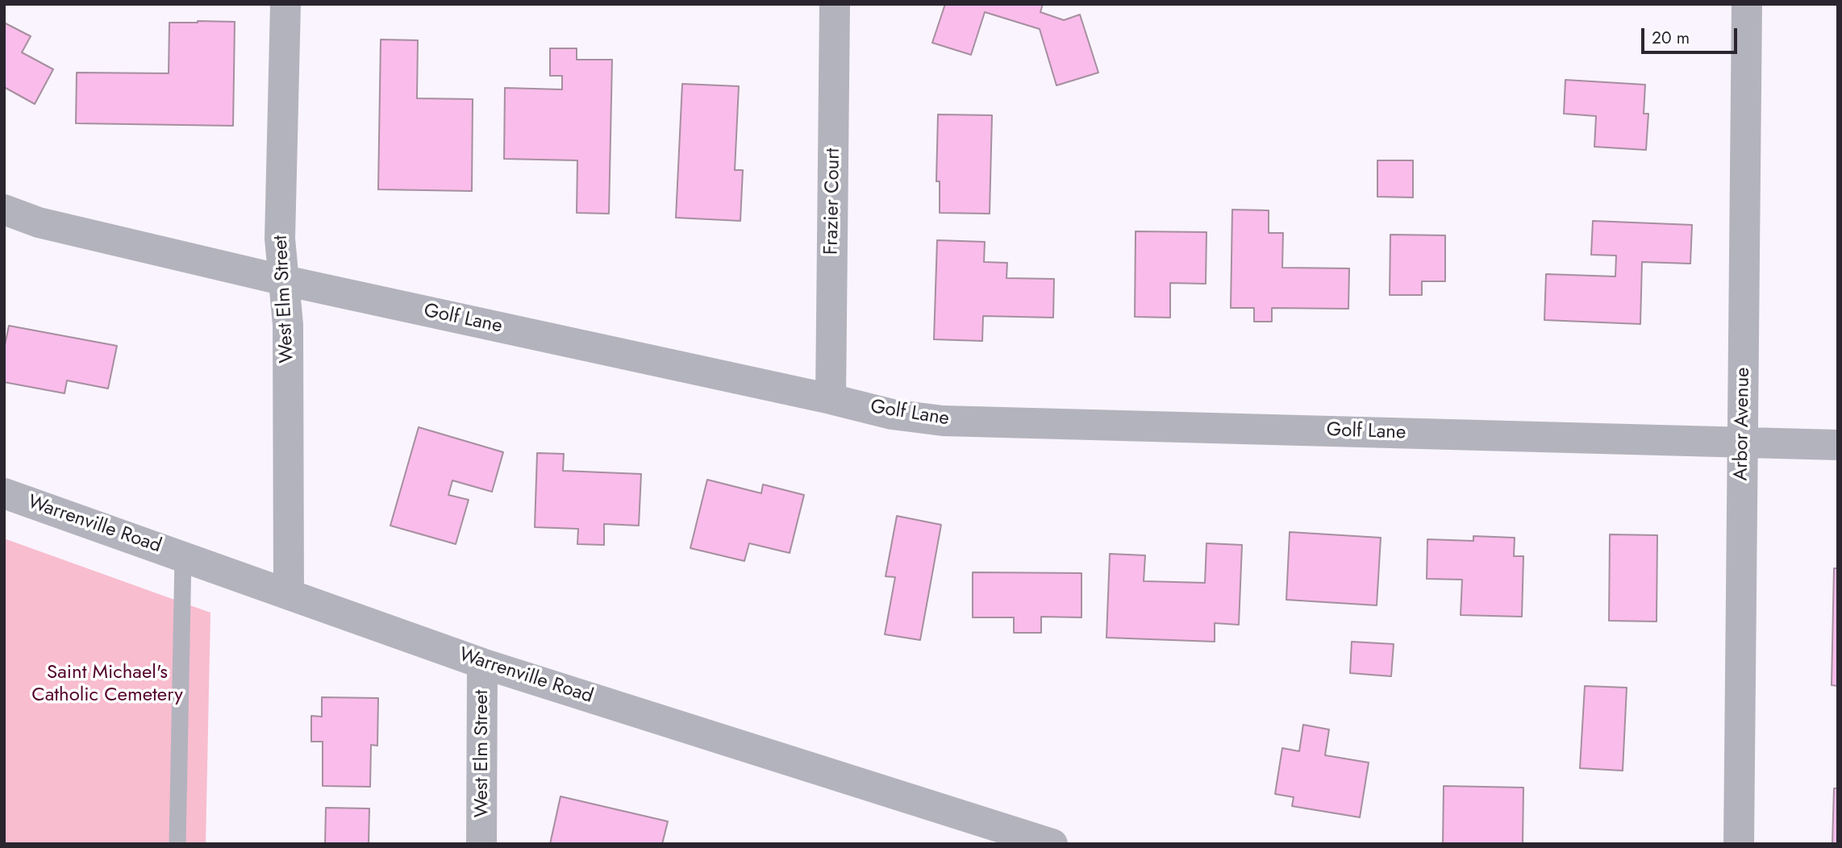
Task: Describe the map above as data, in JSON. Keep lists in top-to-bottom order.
{
  "streets": {
    "street": [
      "Frazier Court",
      "West Elm Street",
      "Golf Lane",
      "Arbor Avenue",
      "Warrenville Road"
    ]
  },
  "crossings": [
    ["Frazier Court", "Golf Lane"],
    ["West Elm Street", "Golf Lane"],
    ["West Elm Street", "Warrenville Road"],
    ["Golf Lane", "Arbor Avenue"]
  ],
  "parks": ["Saint Michael's Catholic Cemetery"],
  "scale_bar": "20 m"
}
